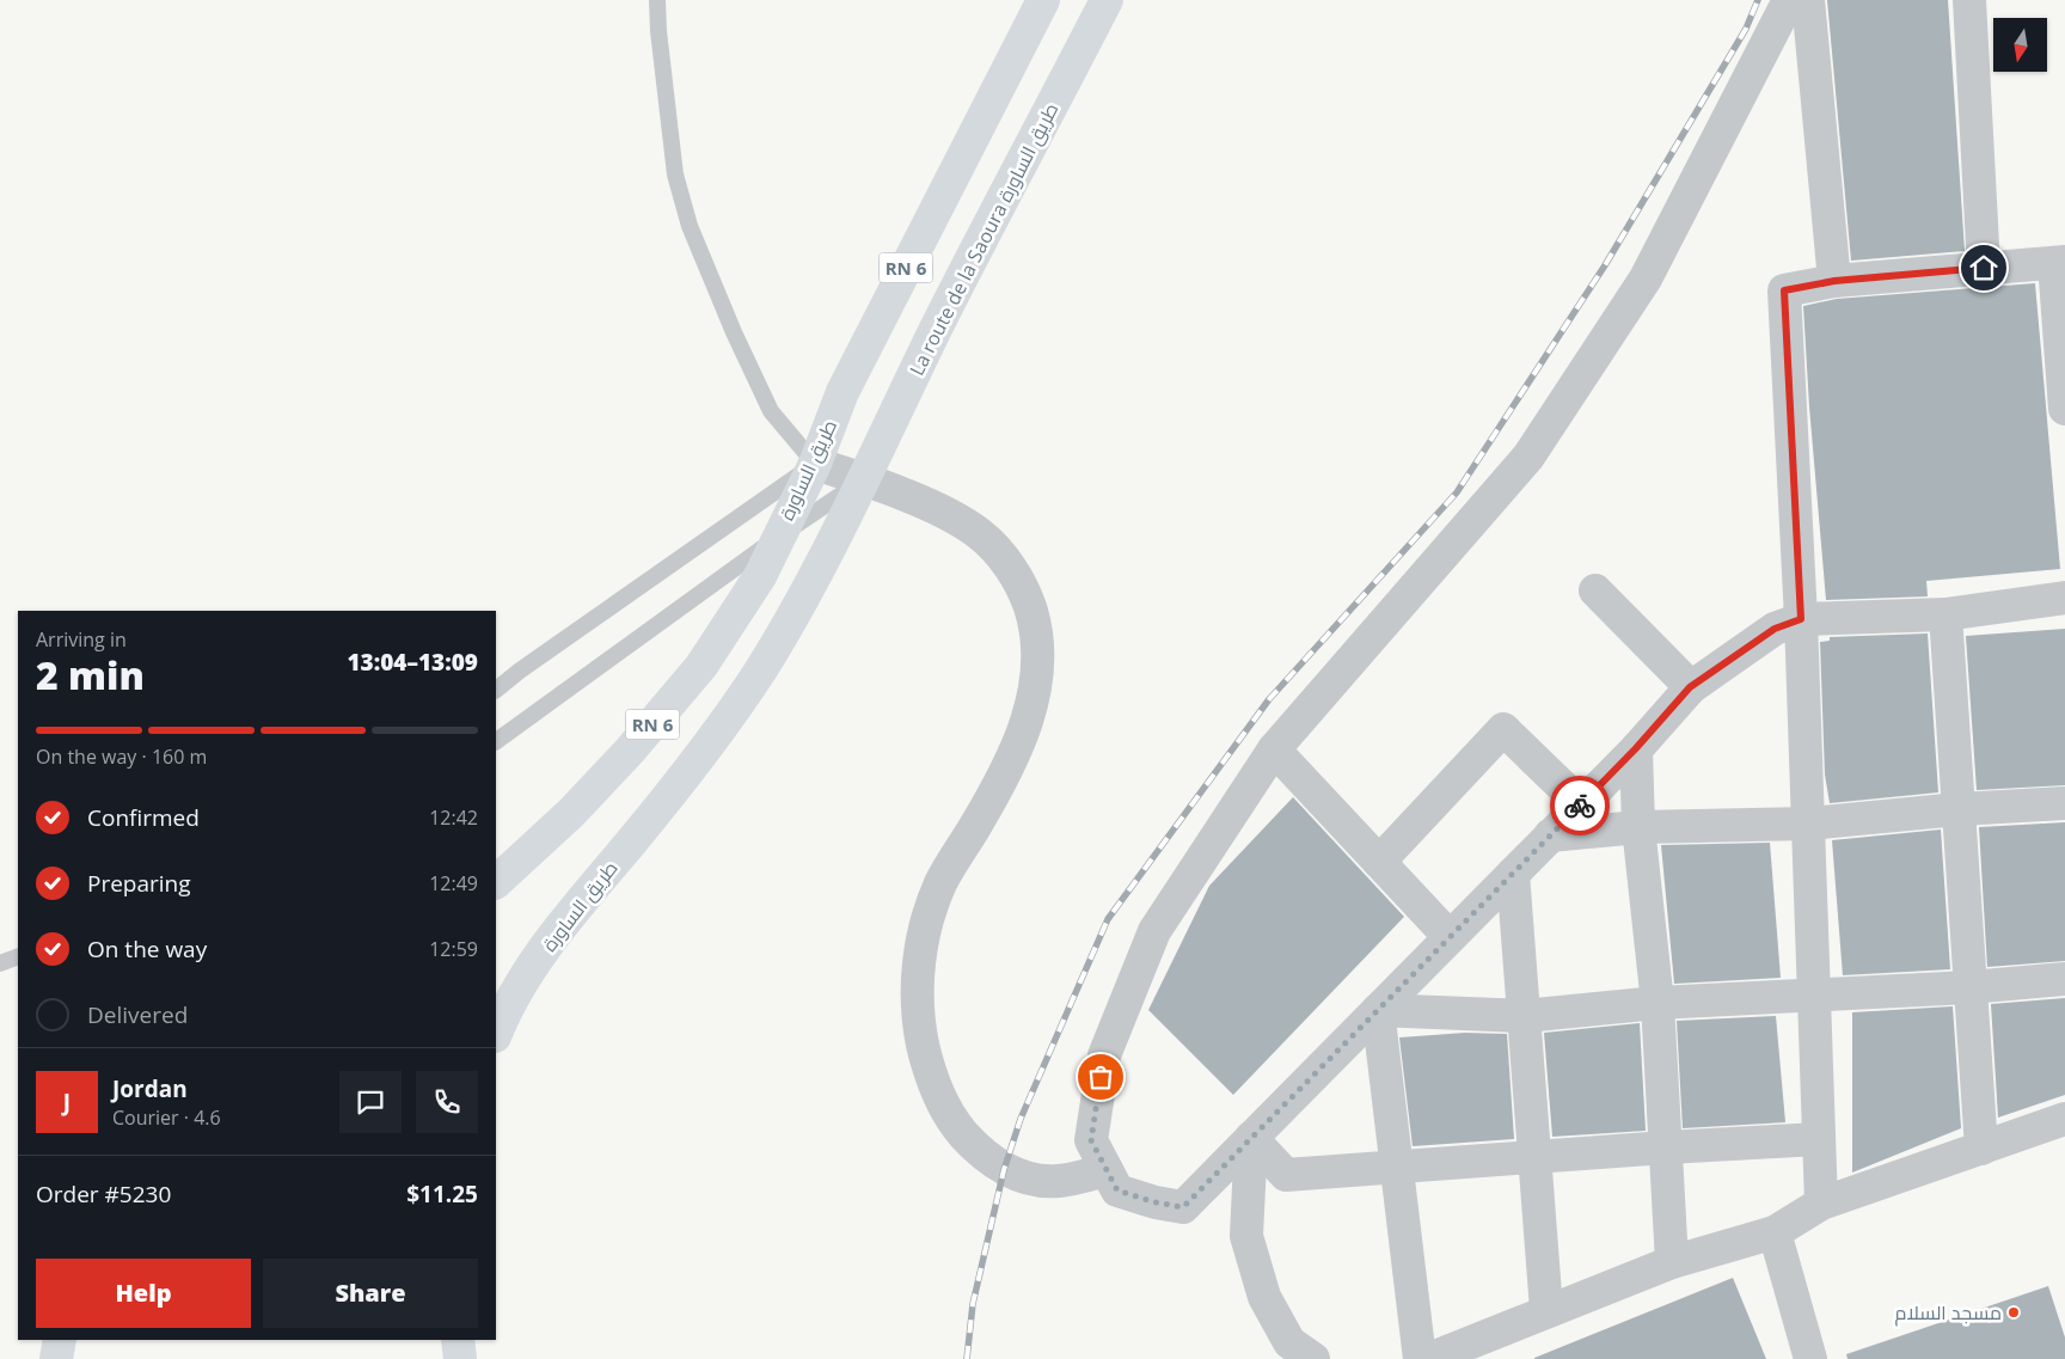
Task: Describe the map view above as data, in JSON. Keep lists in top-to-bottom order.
{
  "streets": {
    "highway": ["La route de la Saoura طريق الساورة", "RN 6", "طريق الساورة"]
  },
  "crossings": [
    ["La route de la Saoura طريق الساورة", "طريق الساورة"]
  ],
  "places": ["مسجد السلام"],
  "north": "bottom",
  "page": {
    "heading": ["2 min", "Arriving in", "13:04–13:09"],
    "panel": [
      "Jordan",
      "Courier · 4.6",
      "Order #5230",
      "$11.25"
    ],
    "bar": "On the way · 160 m",
    "list": [
      ["Confirmed", "12:42"],
      ["Preparing", "12:49"],
      ["On the way", "12:59"],
      "Delivered"
    ],
    "round": "J",
    "buttons": ["Help", "Share"]
  }
}
